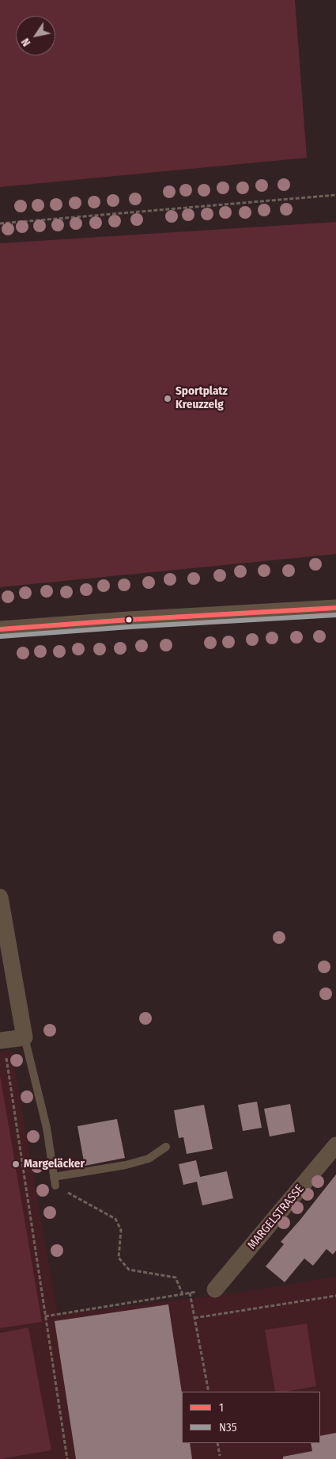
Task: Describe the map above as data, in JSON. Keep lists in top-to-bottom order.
{
  "streets": {
    "street": ["MARGELSTRASSE"]
  },
  "places": ["Sportplatz Kreuzzelg", "Margeläcker"],
  "lines": ["transit line 1", "transit line N35"],
  "legend": ["1", "N35"],
  "north": "bottom left"
}
